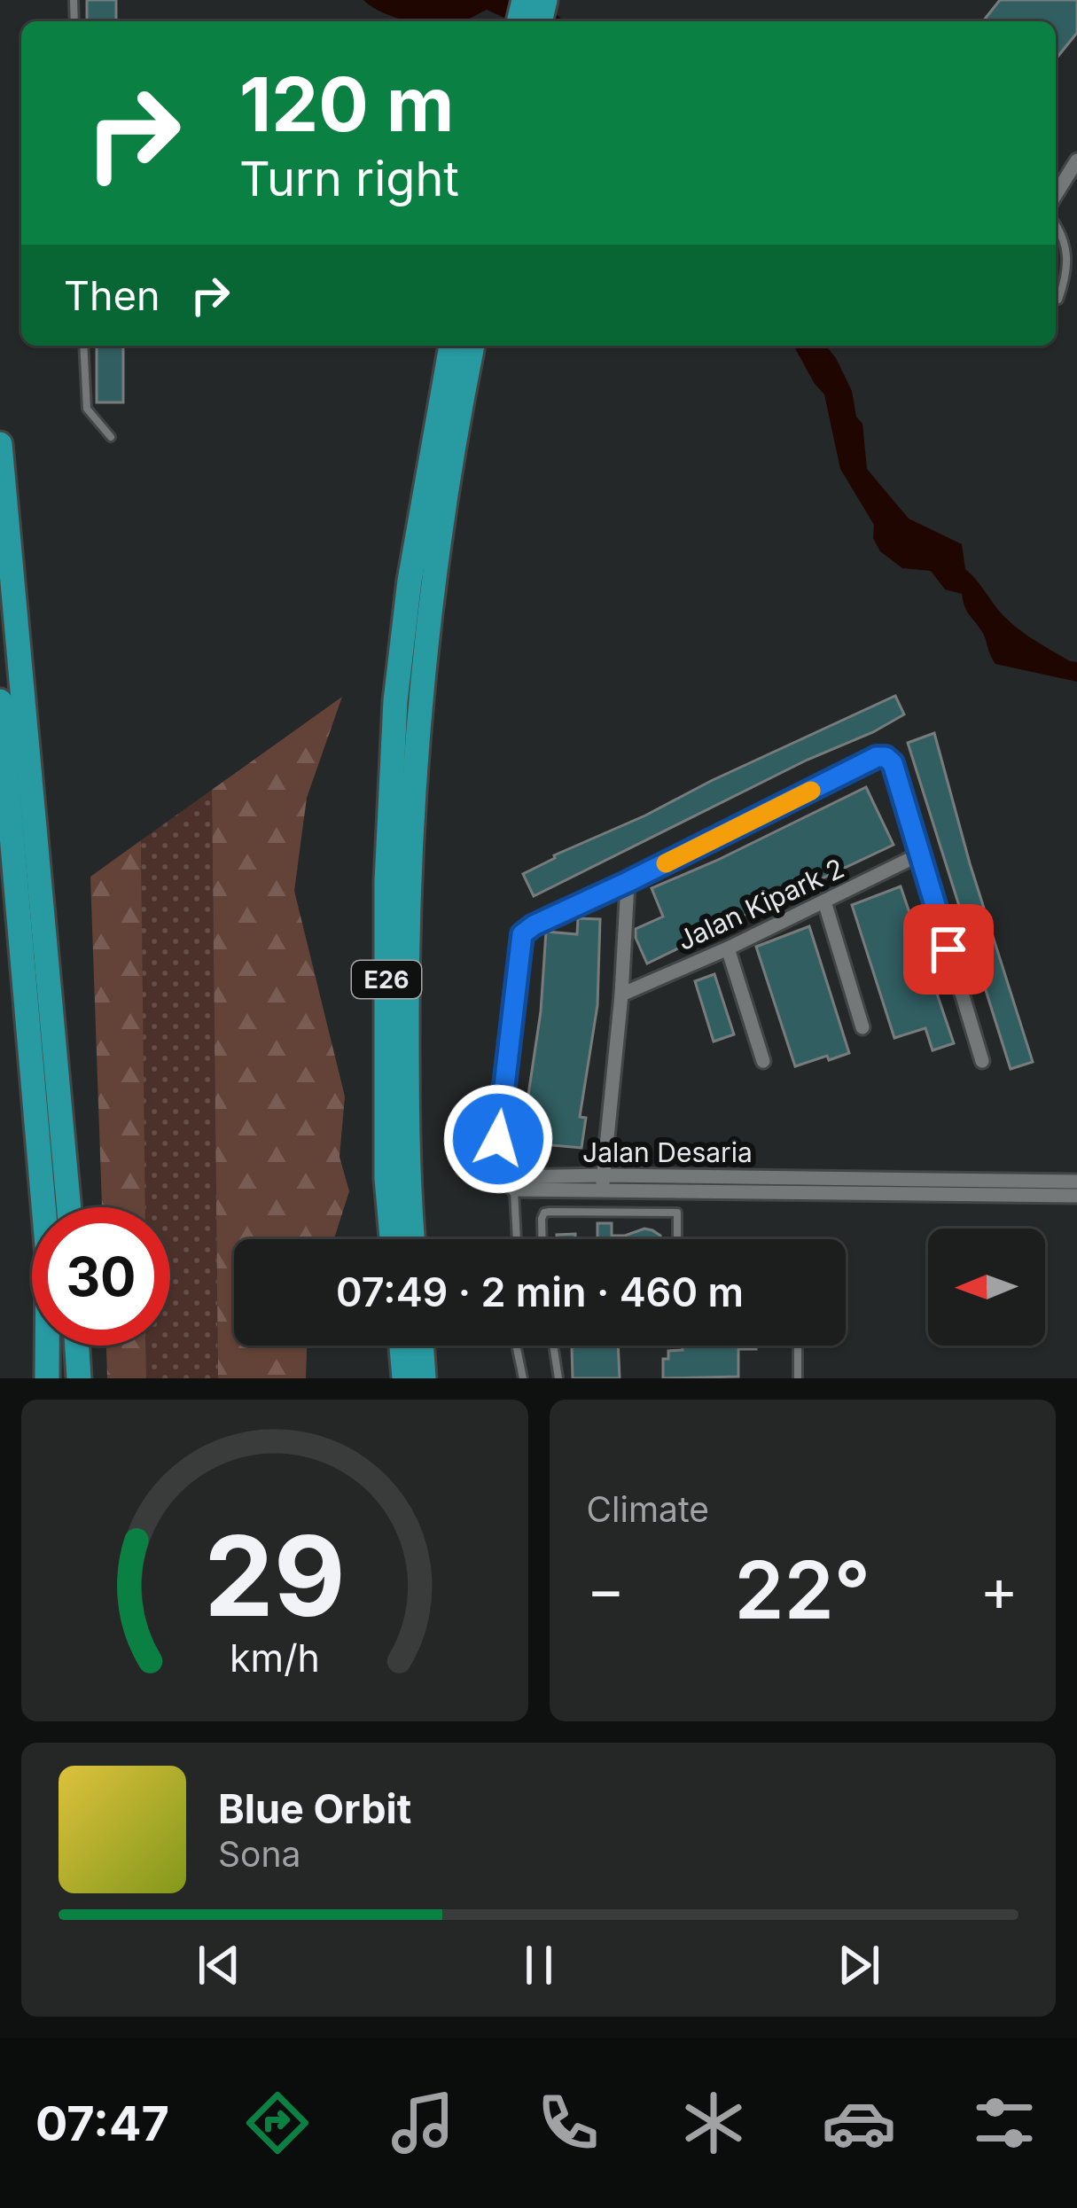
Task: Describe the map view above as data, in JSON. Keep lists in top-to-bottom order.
{
  "streets": {
    "highway": ["E26"],
    "street": ["Jalan Kipark 2", "Jalan Desaria"]
  },
  "north": "left",
  "page": {
    "turn": ["120 m", "Turn right"],
    "then": "Then",
    "limit": "30",
    "trip": "07:49 · 2 min · 460 m",
    "tile": "Climate",
    "heat": ["−", "22°", "+"],
    "song": ["Blue Orbit", "Sona"],
    "tabs": "07:47",
    "gauge": ["29", "km/h"]
  }
}
